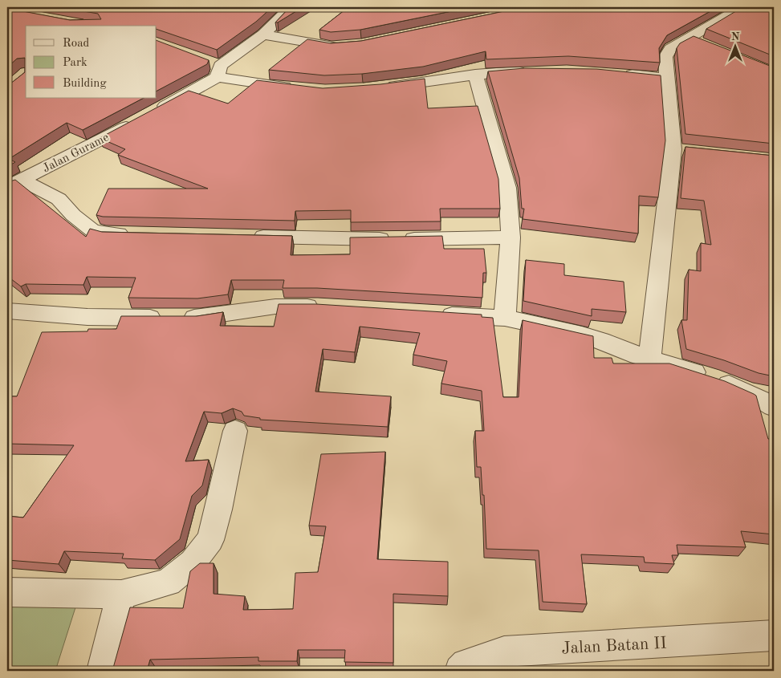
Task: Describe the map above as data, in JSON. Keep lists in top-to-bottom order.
{
  "streets": {
    "street": ["Jalan Gurame", "Jalan Batan II"]
  },
  "legend": ["Road", "Park", "Building"],
  "north": "top"
}
